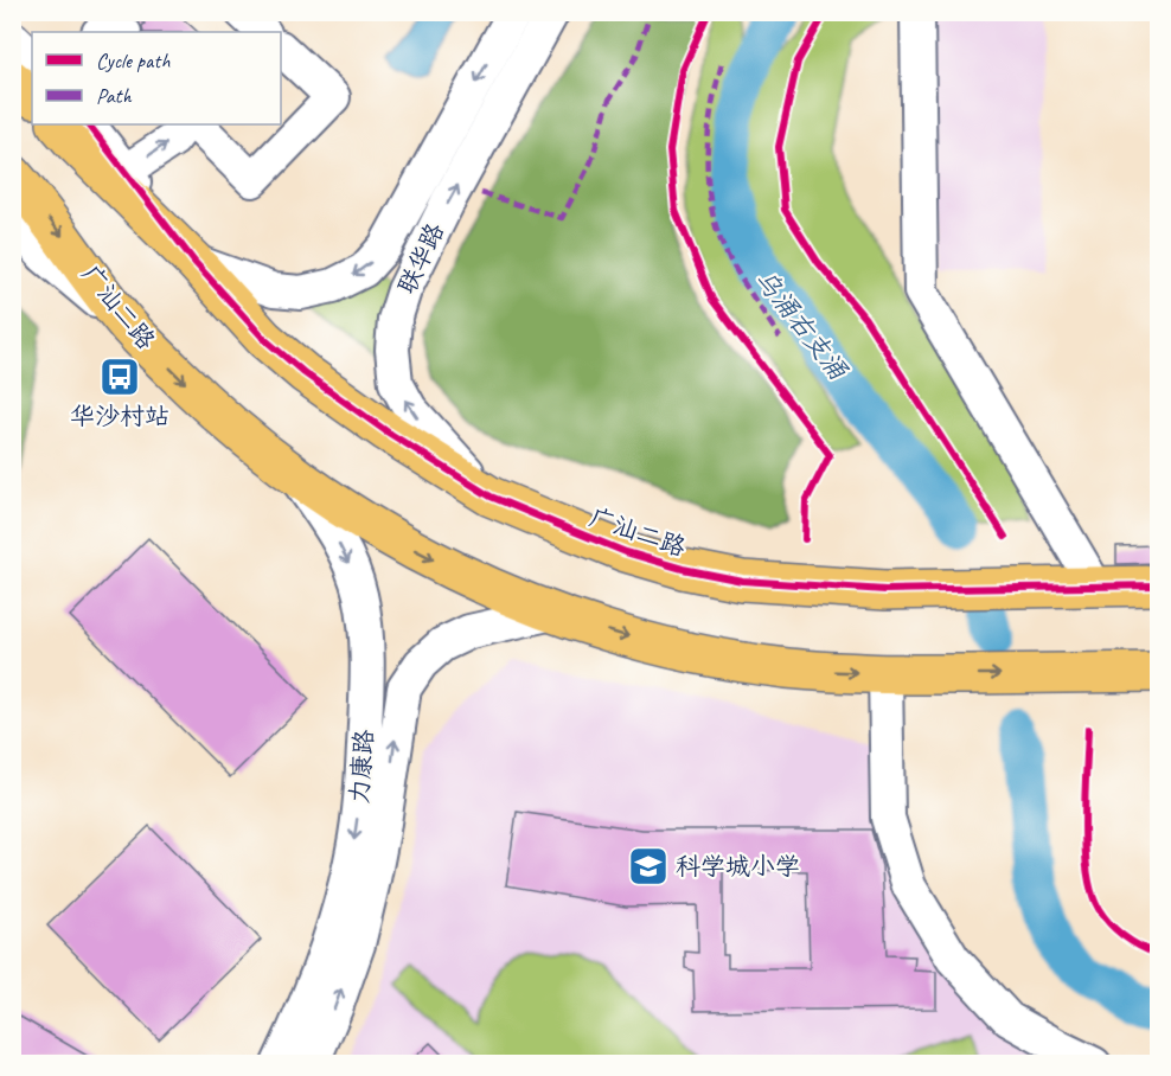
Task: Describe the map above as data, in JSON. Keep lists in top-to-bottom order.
{
  "streets": {
    "highway": ["广汕二路"],
    "street": ["联华路", "力康路"]
  },
  "crossings": [
    ["联华路", "广汕二路"],
    ["广汕二路", "力康路"]
  ],
  "water": ["乌涌右支涌"],
  "places": {
    "bus stop": ["华沙村站"],
    "school or university": ["科学城小学"]
  },
  "legend": ["Cycle path", "Path"]
}
